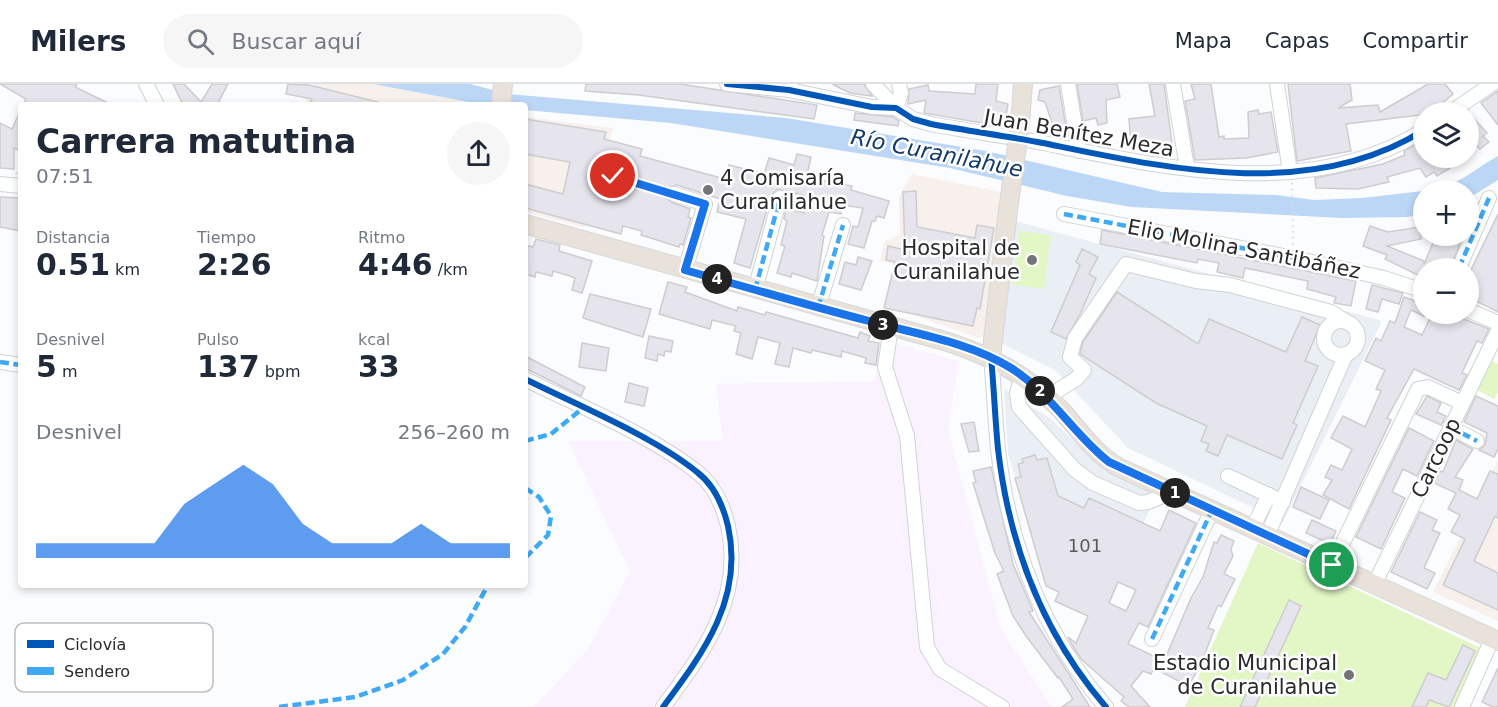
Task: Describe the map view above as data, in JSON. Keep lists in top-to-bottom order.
{
  "streets": {
    "street": ["Juan Benítez Meza", "Elio Molina Santibáñez", "Carcoop"]
  },
  "water": ["Río Curanilahue"],
  "places": ["4 Comisaría Curanilahue", "Hospital de Curanilahue", "Estadio Municipal de Curanilahue"],
  "house_numbers": ["101"],
  "legend": ["Ciclovía", "Sendero"],
  "page": {
    "header": "Milers",
    "search": "Buscar aquí",
    "nav": ["Mapa", "Capas", "Compartir"],
    "map_buttons": ["+", "−"],
    "heading": ["Carrera matutina", "07:51"],
    "stats": [
      ["Distancia", "0.51 km"],
      ["Tiempo", "2:26"],
      ["Ritmo", "4:46 /km"],
      ["Desnivel", "5 m"],
      ["Pulso", "137 bpm"],
      ["kcal", "33"]
    ],
    "pins": [
      "4",
      "3",
      "2",
      "1"
    ],
    "chart": ["Desnivel", "256–260 m"]
  }
}
